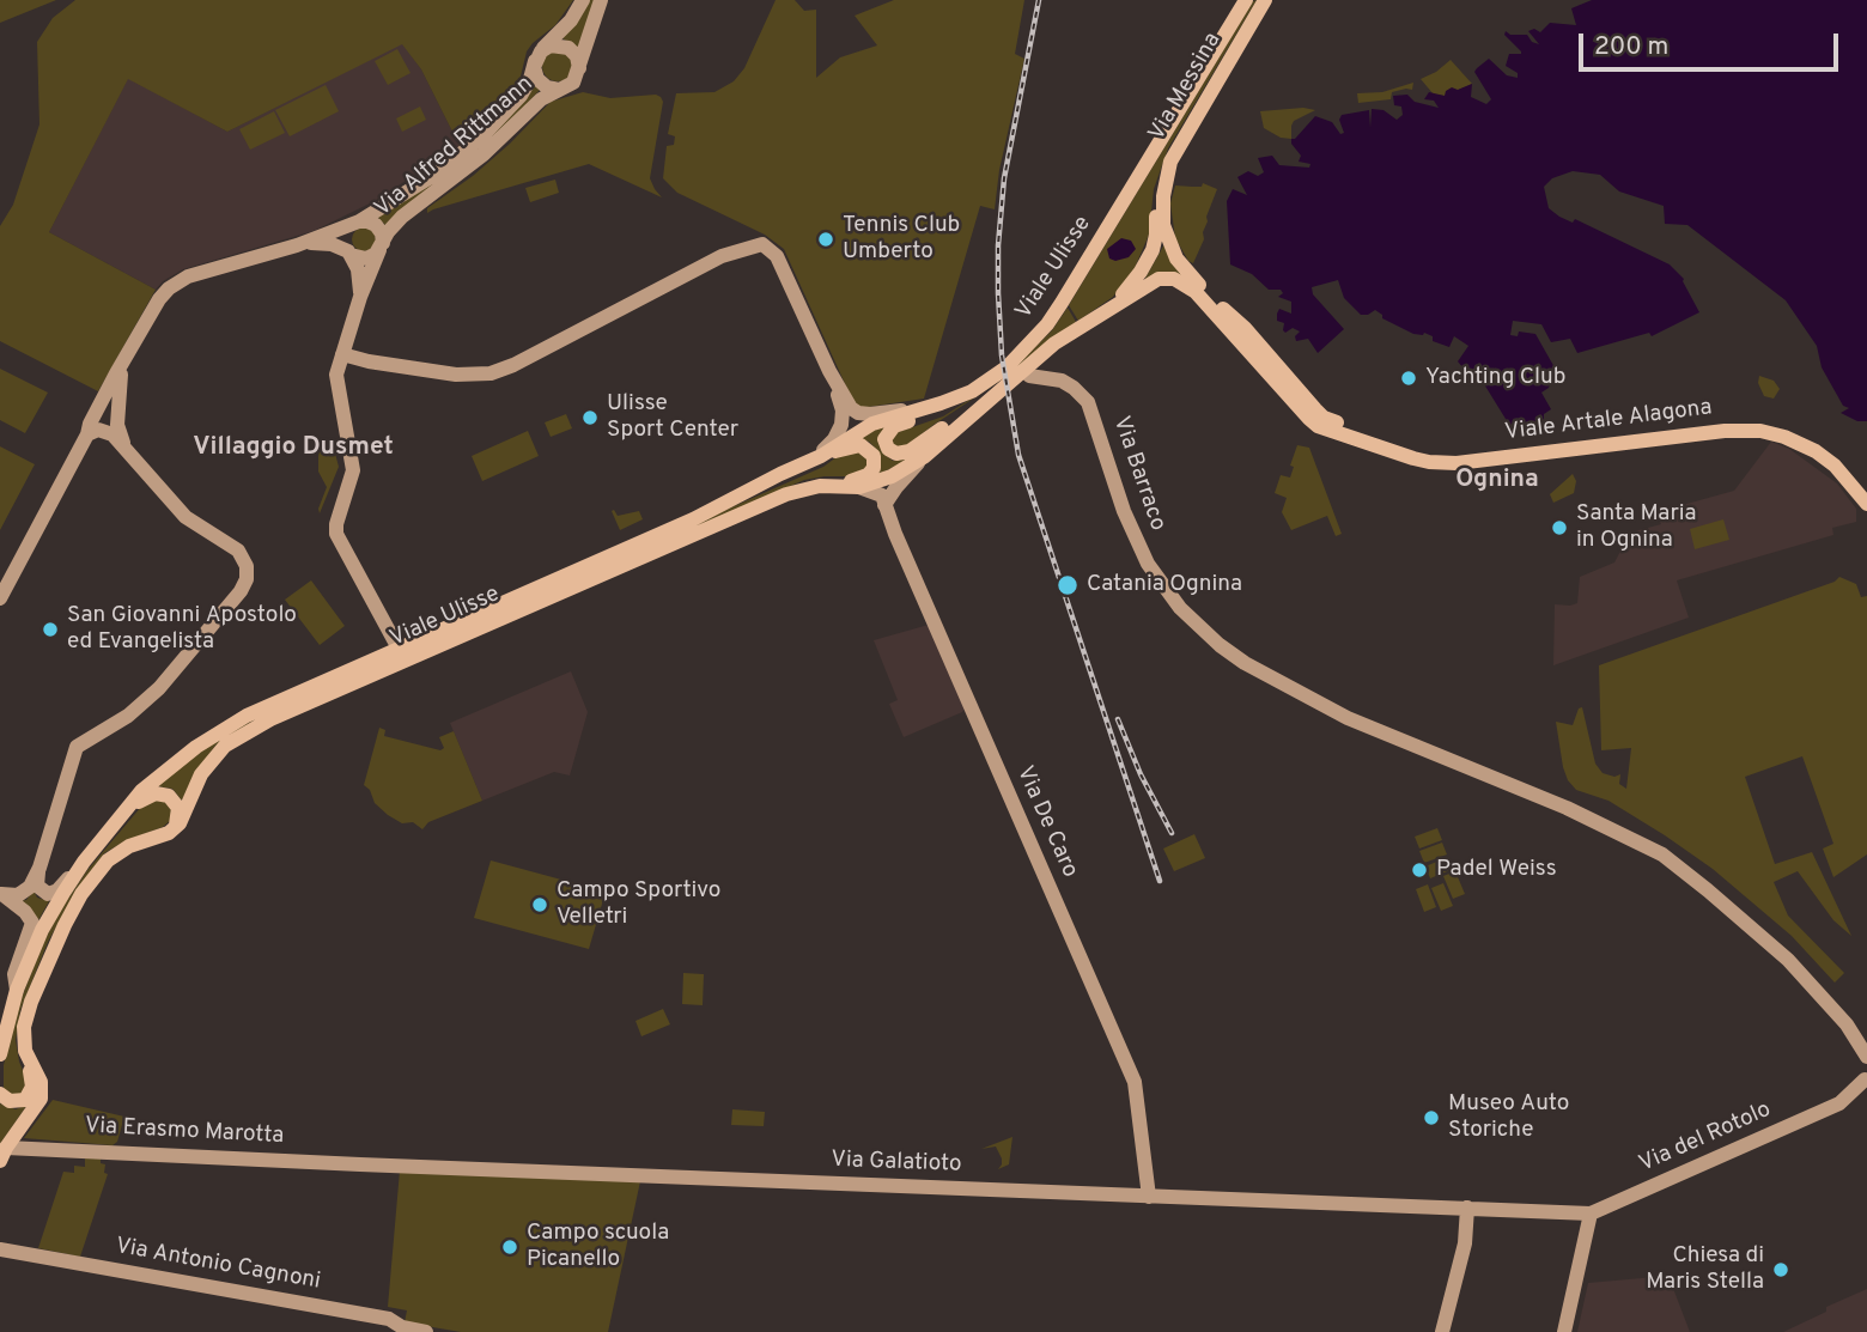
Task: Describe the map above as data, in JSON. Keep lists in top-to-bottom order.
{
  "streets": {
    "main road": [
      "Via Messina",
      "Via Alfred Rittmann",
      "Viale Ulisse",
      "Viale Artale Alagona",
      "Via Barraco",
      "Via De Caro",
      "Via Erasmo Marotta",
      "Via del Rotolo",
      "Via Galatioto",
      "Via Antonio Cagnoni"
    ]
  },
  "crossings": [
    ["Via Messina", "Viale Ulisse"],
    ["Via Messina", "Viale Artale Alagona"],
    ["Via Alfred Rittmann", "Viale Ulisse"],
    ["Viale Ulisse", "Via Barraco"],
    ["Via De Caro", "Via Galatioto"],
    ["Via Erasmo Marotta", "Via Galatioto"],
    ["Via del Rotolo", "Via Galatioto"]
  ],
  "districts": ["Villaggio Dusmet", "Ognina"],
  "places": [
    "Tennis Club Umberto",
    "Yachting Club",
    "Ulisse Sport Center",
    "Santa Maria in Ognina",
    "Catania Ognina",
    "San Giovanni Apostolo ed Evangelista",
    "Padel Weiss",
    "Campo Sportivo Velletri",
    "Museo Auto Storiche",
    "Campo scuola Picanello",
    "Chiesa di Maris Stella"
  ],
  "scale_bar": "200 m"
}
